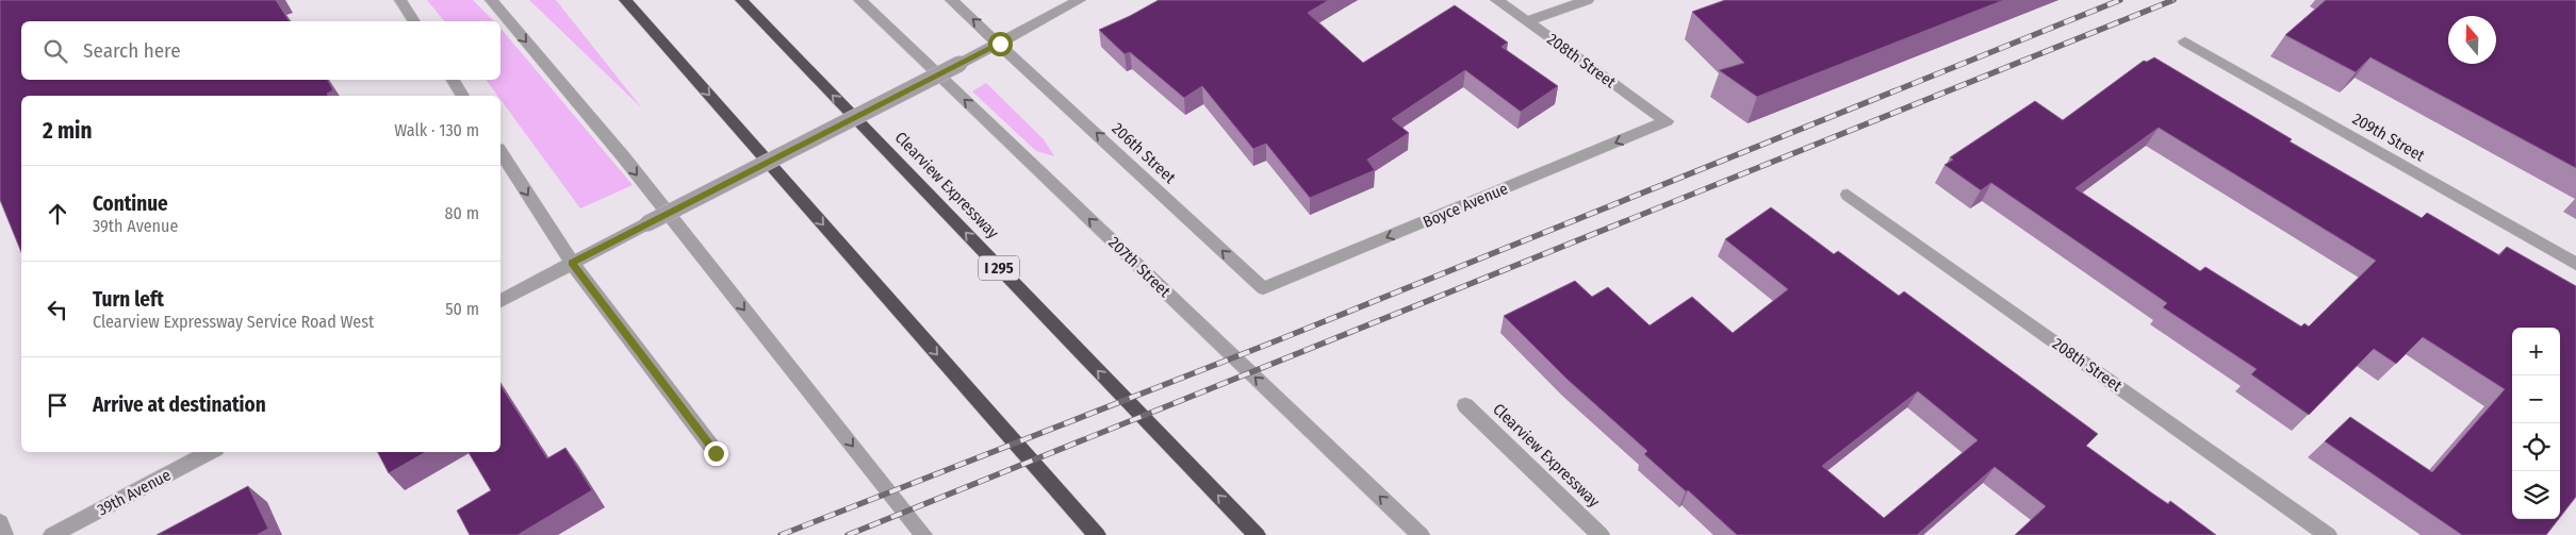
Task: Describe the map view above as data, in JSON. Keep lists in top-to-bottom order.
{
  "streets": {
    "highway": ["Clearview Expressway", "I 295"],
    "street": [
      "208th Street",
      "209th Street",
      "206th Street",
      "Boyce Avenue",
      "207th Street",
      "39th Avenue"
    ]
  },
  "crossings": [
    ["208th Street", "Boyce Avenue"],
    ["206th Street", "Boyce Avenue"]
  ],
  "one_way": ["206th Street", "Boyce Avenue", "207th Street"],
  "north": "top",
  "page": {
    "search": "Search here",
    "heading": ["2 min", "Walk · 130 m"],
    "list": [
      ["Continue", "39th Avenue", "80 m"],
      ["Turn left", "Clearview Expressway Service Road West", "50 m"],
      "Arrive at destination"
    ],
    "map_buttons": ["+", "−"]
  }
}
